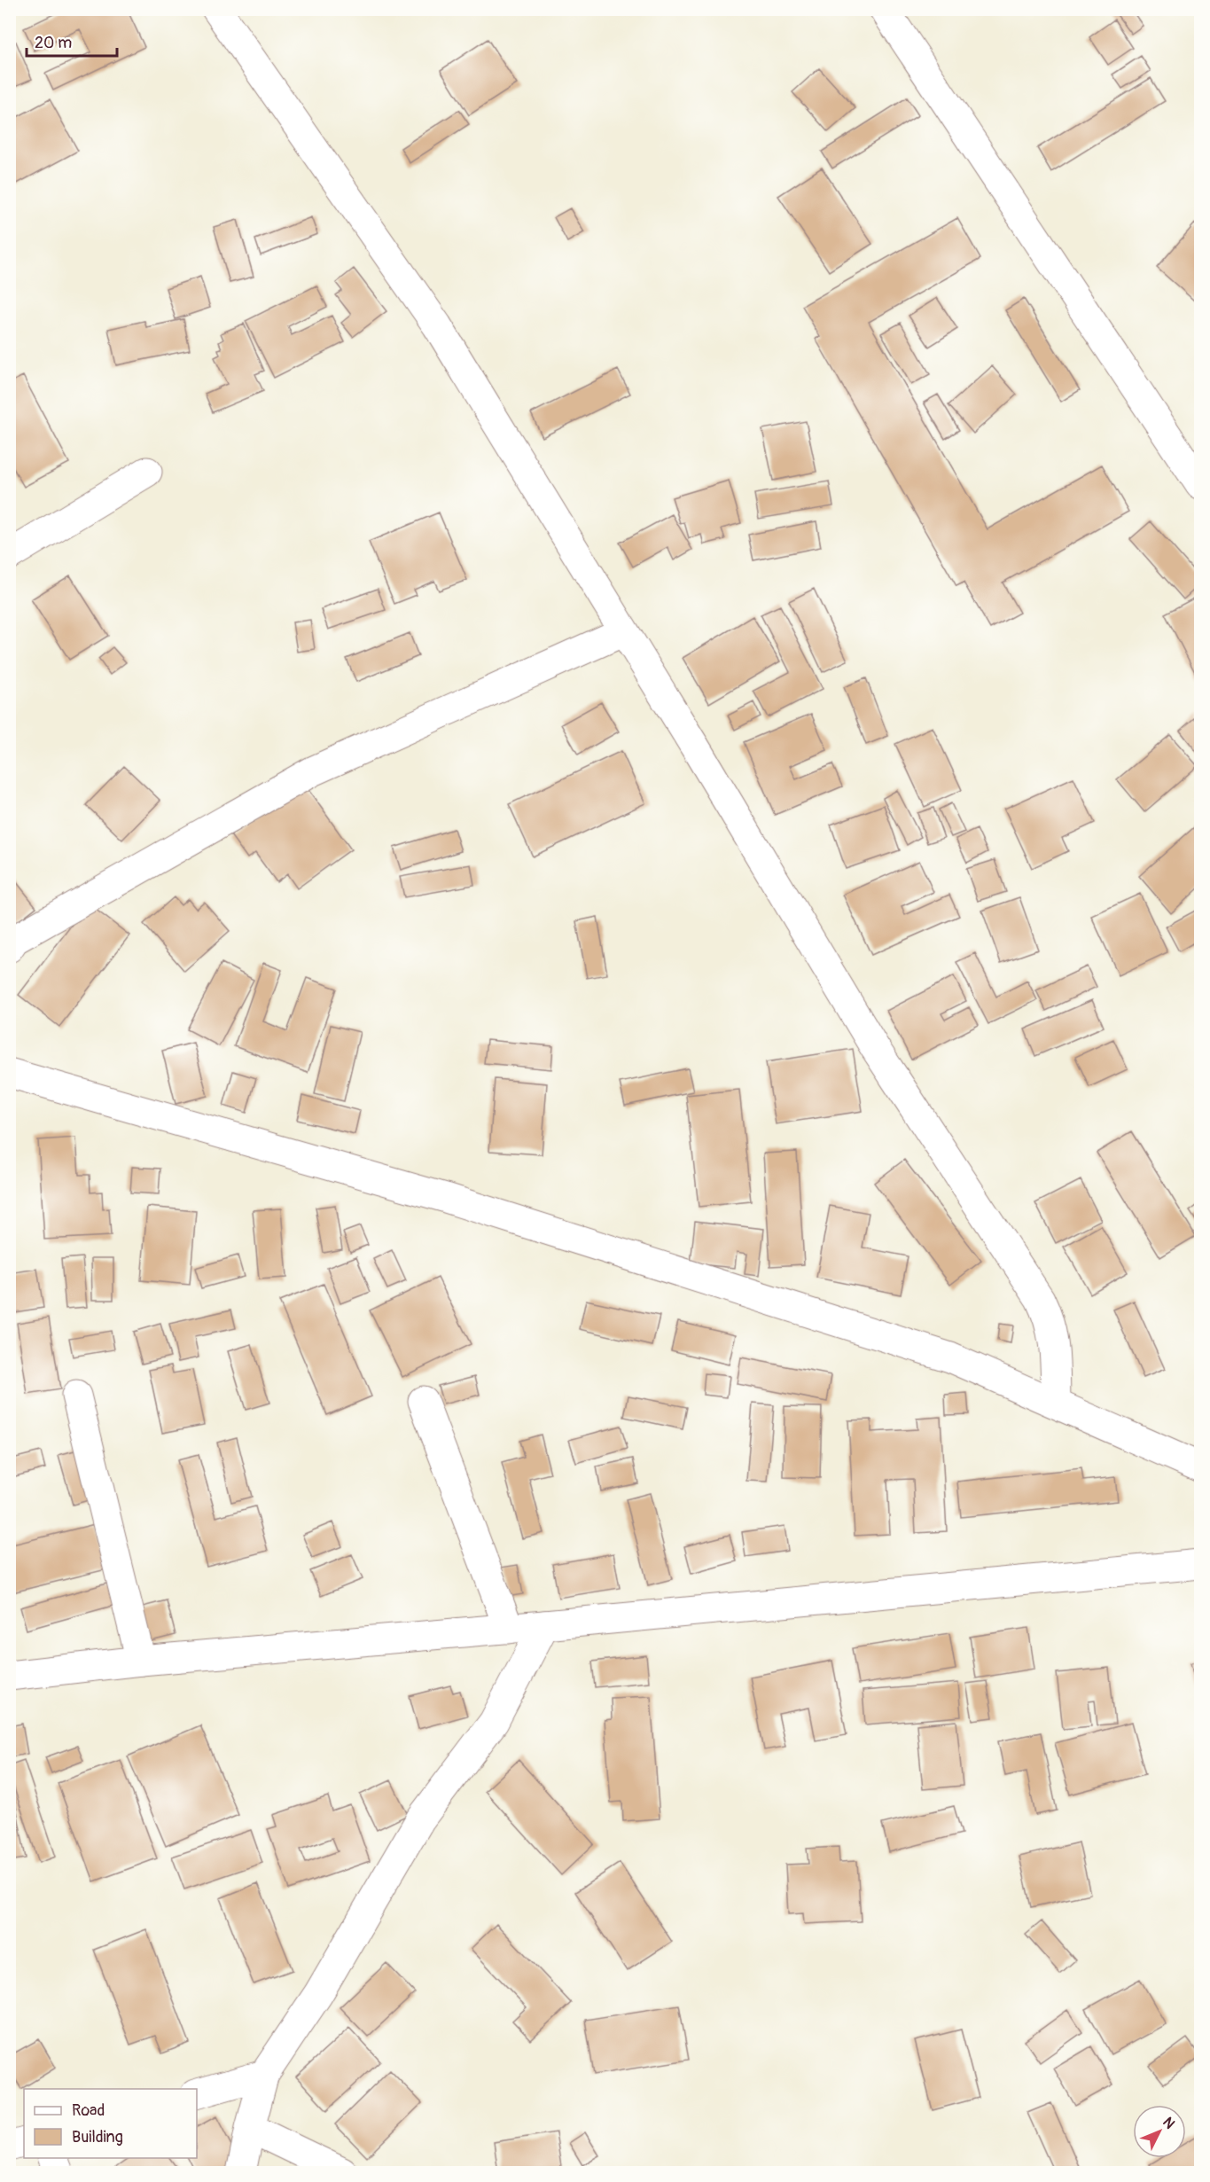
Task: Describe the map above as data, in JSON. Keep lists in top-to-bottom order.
{
  "legend": ["Road", "Building"],
  "scale_bar": "20 m",
  "north": "top right"
}
